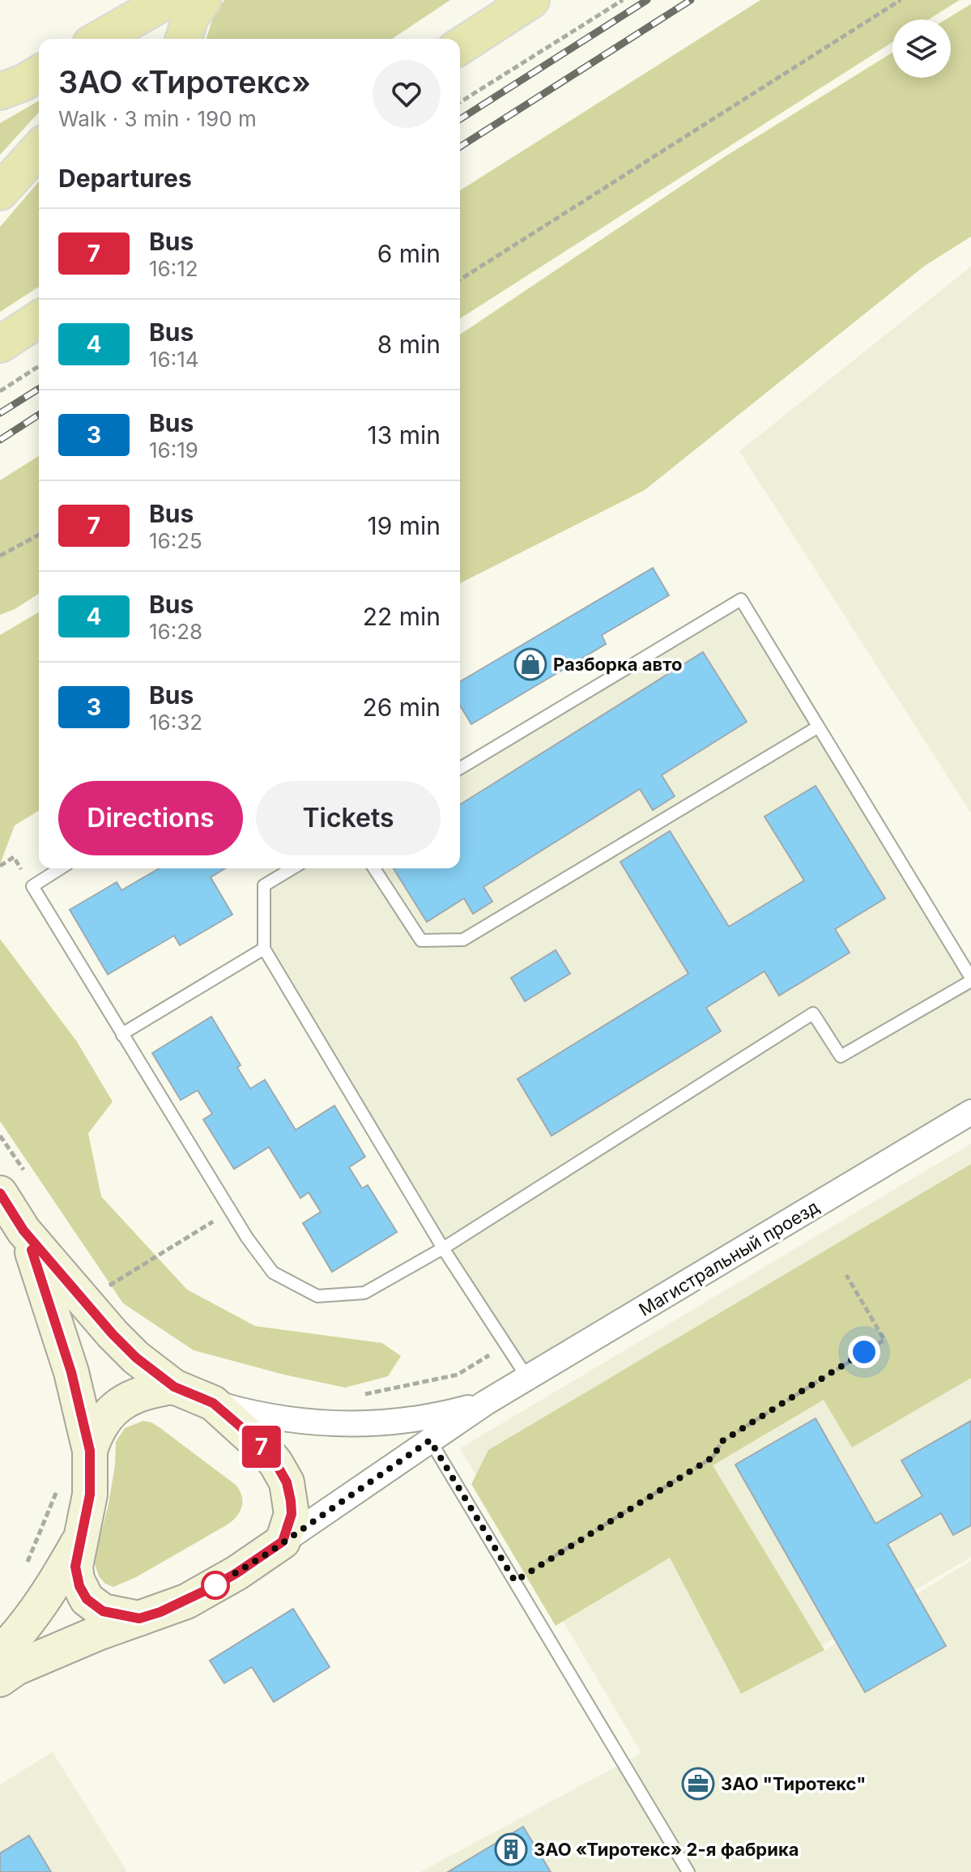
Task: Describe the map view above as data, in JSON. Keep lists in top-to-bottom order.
{
  "streets": {
    "street": ["Магистральный проезд"]
  },
  "places": {
    "shop": ["Разборка авто"],
    "office": ["ЗАО \"Тиротекс\""],
    "building": ["ЗАО «Тиротекс» 2-я фабрика"]
  },
  "lines": ["bus line 7"],
  "page": {
    "on_map": "7",
    "heading": [
      ["ЗАО «Тиротекс»", "Walk · 3 min · 190 m"],
      "Departures"
    ],
    "list": [
      {
        "mark": "7",
        "name": "Bus",
        "note": "16:12",
        "value": "6 min"
      },
      {
        "mark": "4",
        "name": "Bus",
        "note": "16:14",
        "value": "8 min"
      },
      {
        "mark": "3",
        "name": "Bus",
        "note": "16:19",
        "value": "13 min"
      },
      {
        "mark": "7",
        "name": "Bus",
        "note": "16:25",
        "value": "19 min"
      },
      {
        "mark": "4",
        "name": "Bus",
        "note": "16:28",
        "value": "22 min"
      },
      {
        "mark": "3",
        "name": "Bus",
        "note": "16:32",
        "value": "26 min"
      }
    ],
    "buttons": ["Directions", "Tickets"]
  }
}
